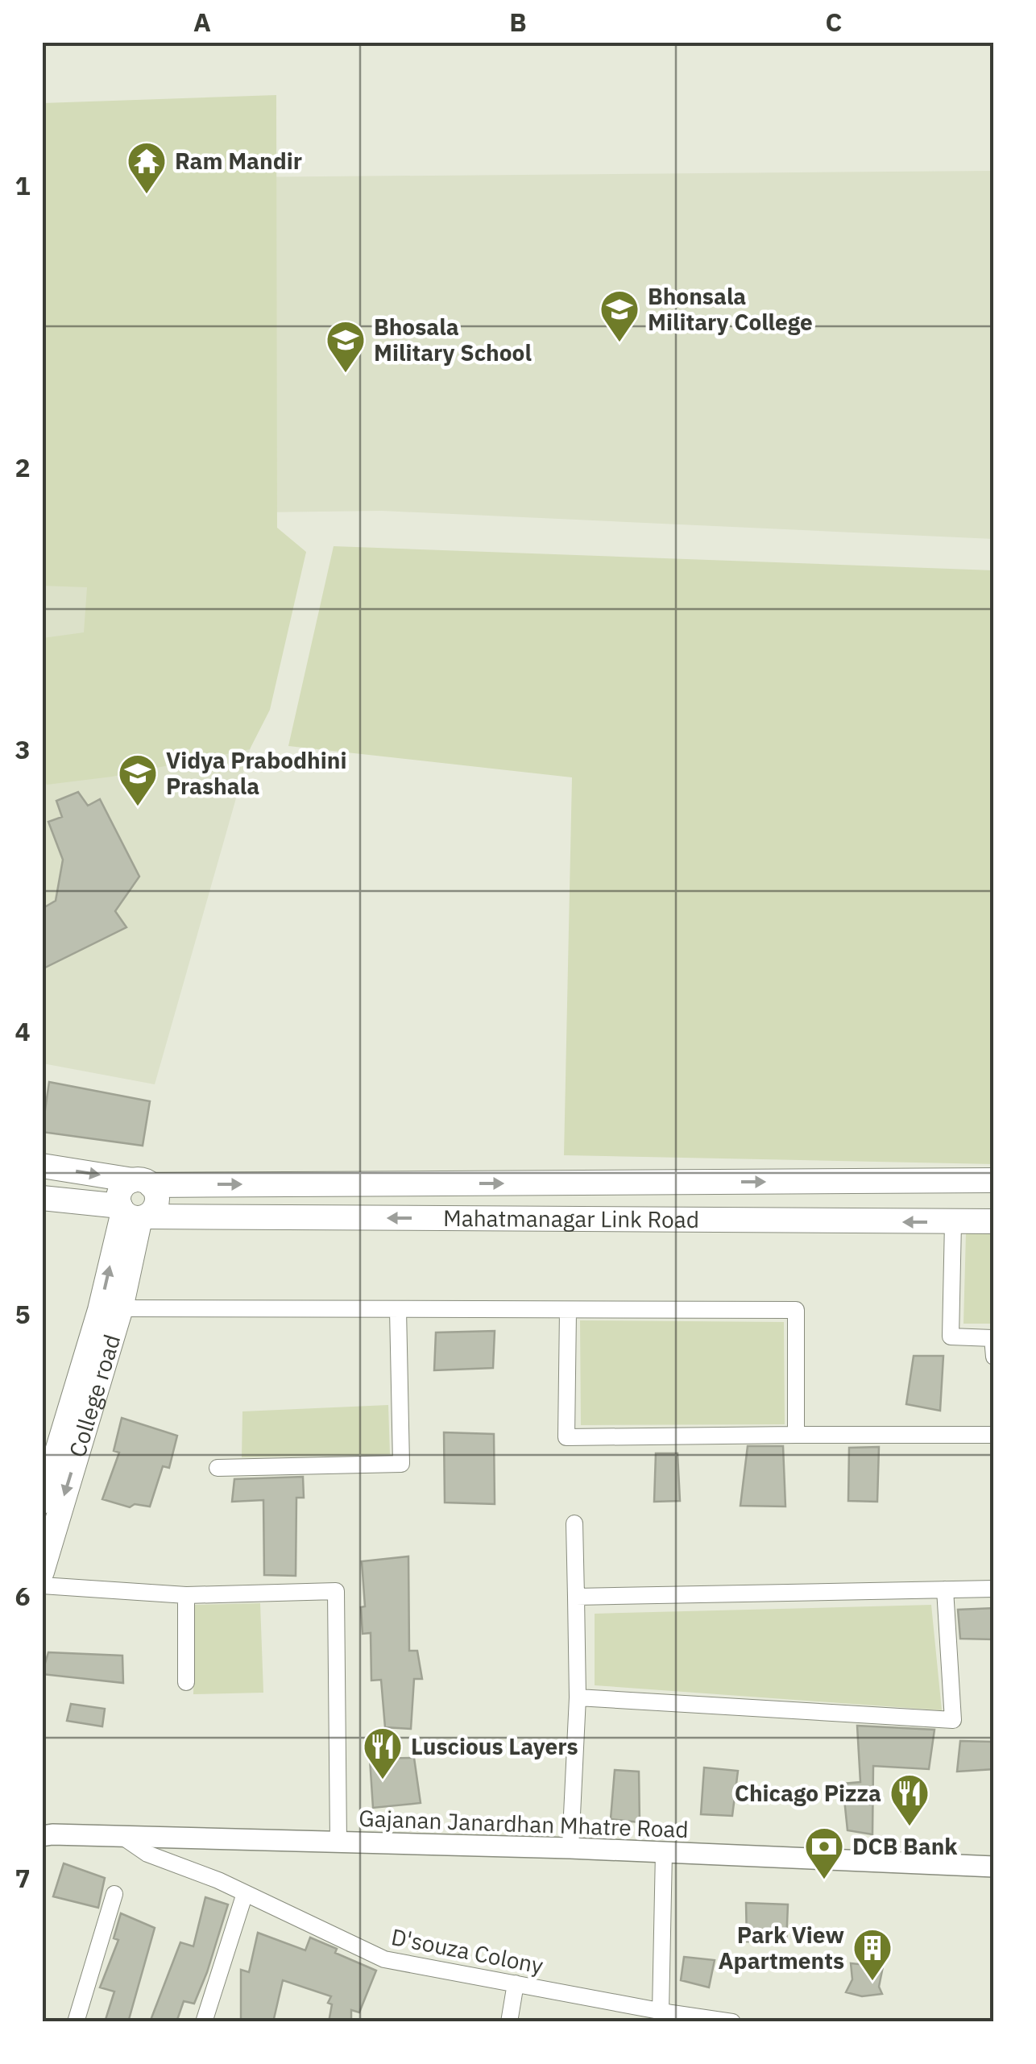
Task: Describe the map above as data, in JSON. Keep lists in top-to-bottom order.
{
  "streets": {
    "main road": ["Mahatmanagar Link Road", "College road"],
    "street": ["Gajanan Janardhan Mhatre Road", "D'souza Colony"]
  },
  "crossings": [
    ["Mahatmanagar Link Road", "College road"],
    ["Gajanan Janardhan Mhatre Road", "D'souza Colony"]
  ],
  "places": {
    "temple": ["Ram Mandir"],
    "school or university": ["Bhonsala Military College", "Bhosala Military School", "Vidya Prabodhini Prashala"],
    "restaurant": ["Luscious Layers", "Chicago Pizza"],
    "bank": ["DCB Bank"],
    "building": ["Park View Apartments"]
  },
  "grid": {
    "columns": ["A", "B", "C"],
    "rows": [
      "1",
      "2",
      "3",
      "4",
      "5",
      "6",
      "7"
    ]
  }
}
